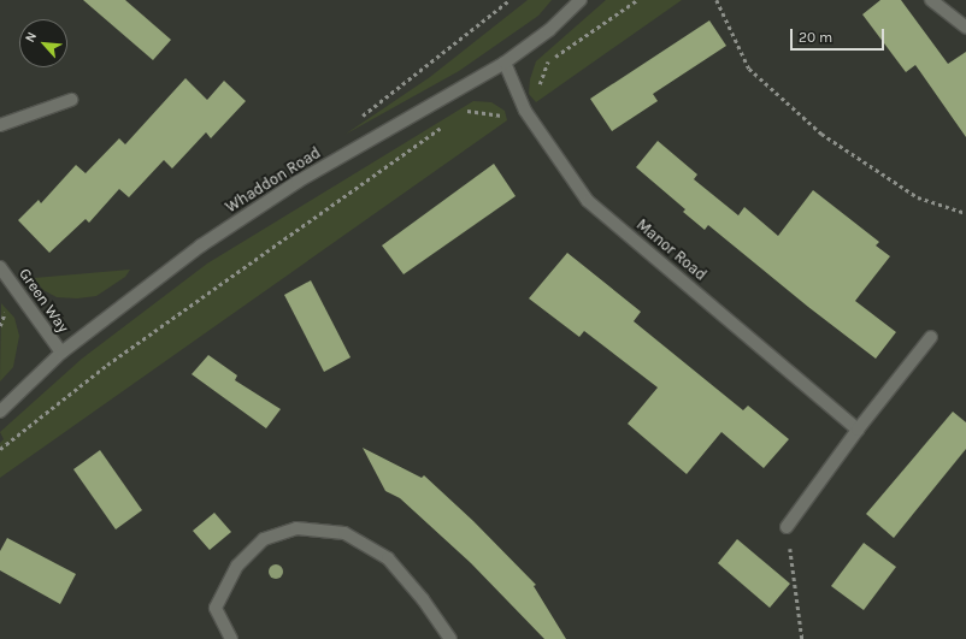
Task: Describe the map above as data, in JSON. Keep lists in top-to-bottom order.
{
  "streets": {
    "street": ["Whaddon Road", "Manor Road", "Green Way"]
  },
  "crossings": [
    ["Whaddon Road", "Manor Road"],
    ["Whaddon Road", "Green Way"]
  ],
  "scale_bar": "20 m",
  "north": "top left"
}
